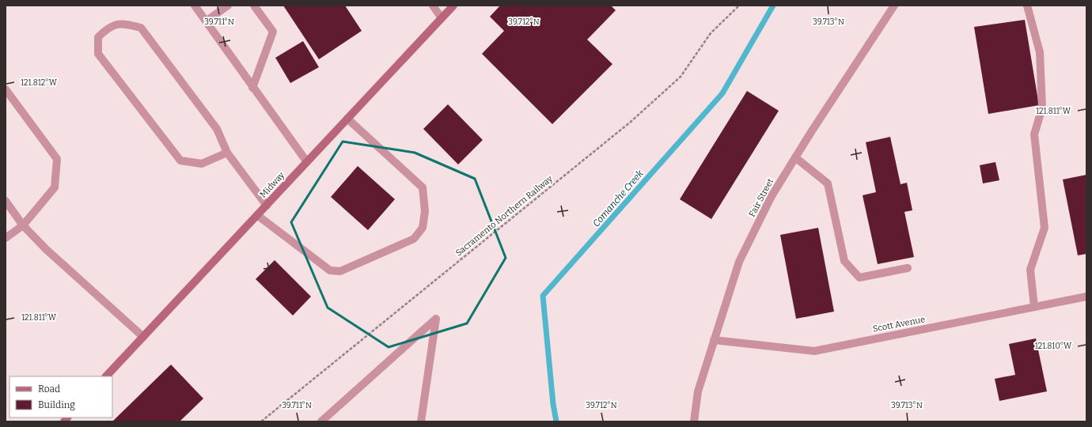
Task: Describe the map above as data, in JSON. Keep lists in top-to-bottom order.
{
  "streets": {
    "main road": ["Midway"],
    "street": ["Fair Street", "Scott Avenue"],
    "path": ["Sacramento Northern Railway"]
  },
  "crossings": [
    ["Fair Street", "Scott Avenue"]
  ],
  "water": ["Comanche Creek"],
  "legend": ["Road", "Building"],
  "coordinates": [
    "39.711°N",
    "39.712°N",
    "39.713°N",
    "121.812°W",
    "121.811°W",
    "121.810°W"
  ]
}
